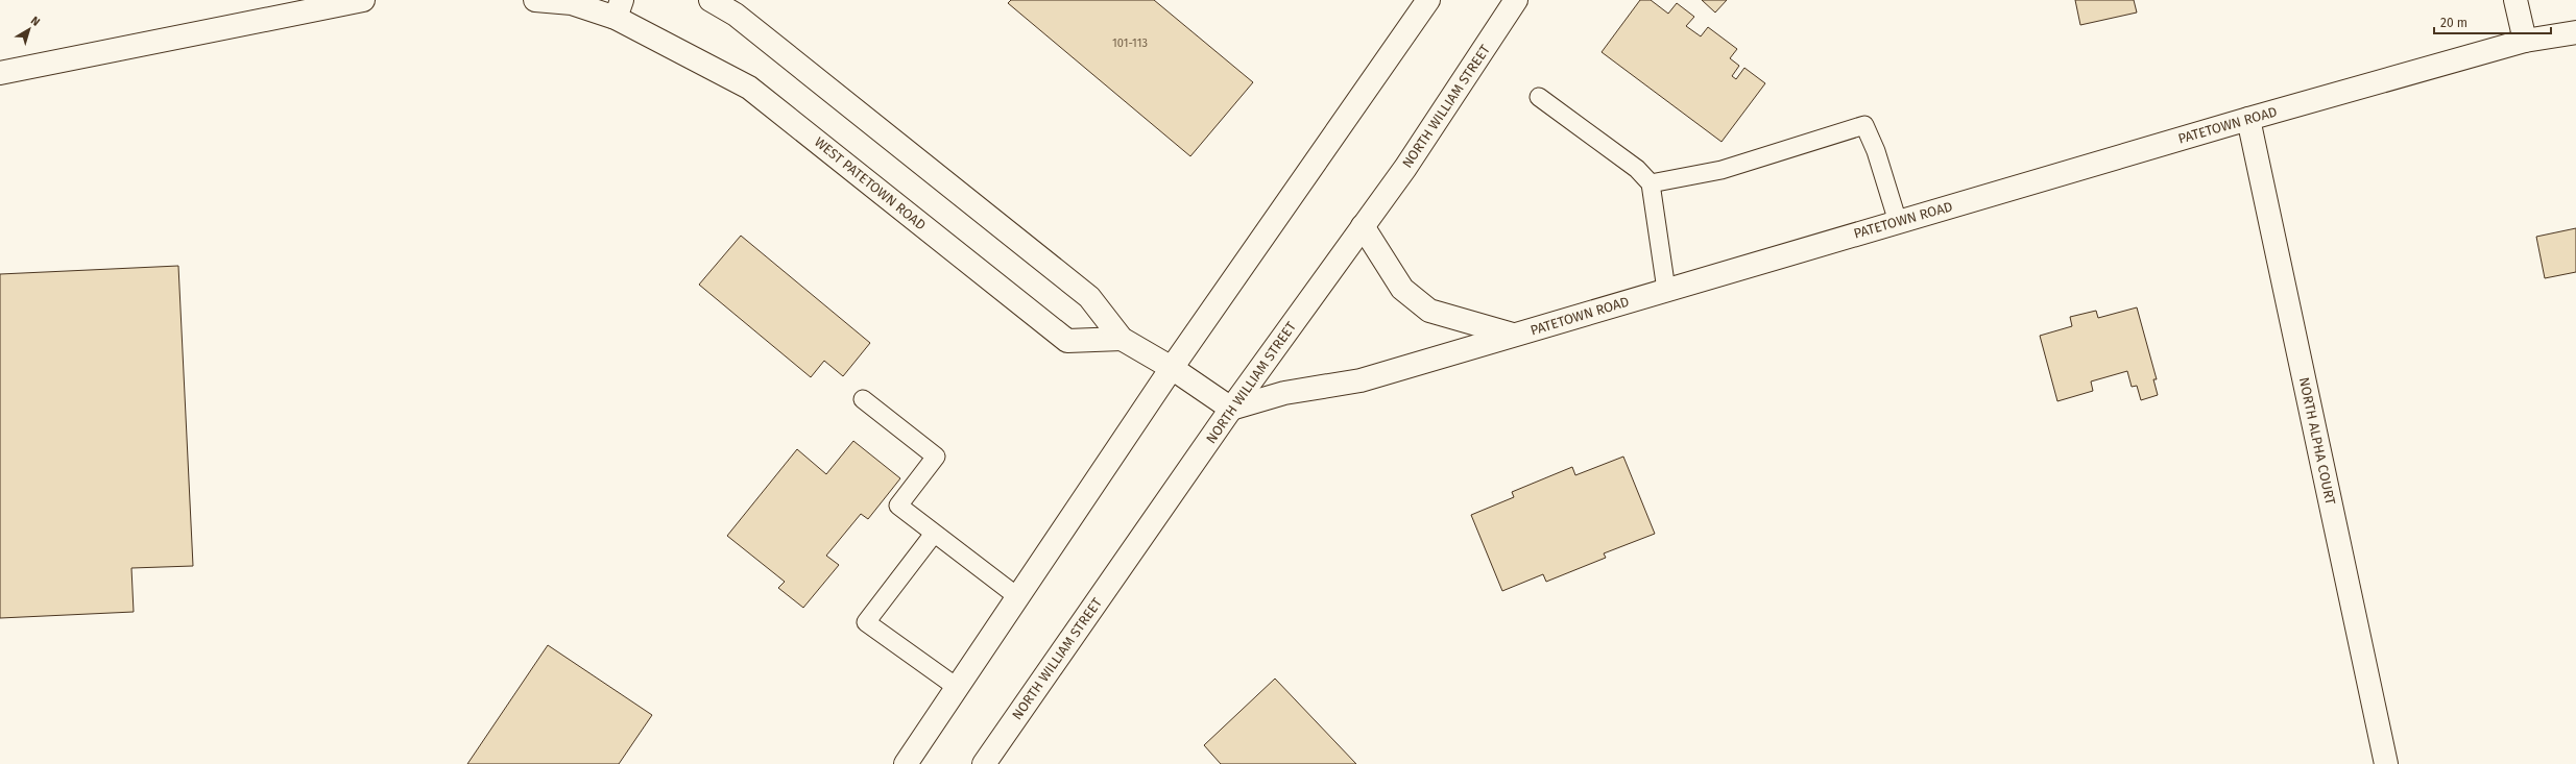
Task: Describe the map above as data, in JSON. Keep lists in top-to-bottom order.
{
  "streets": {
    "main road": [
      "NORTH WILLIAM STREET",
      "PATETOWN ROAD",
      "WEST PATETOWN ROAD",
      "NORTH ALPHA COURT"
    ]
  },
  "crossings": [
    ["NORTH WILLIAM STREET", "PATETOWN ROAD"],
    ["PATETOWN ROAD", "NORTH ALPHA COURT"]
  ],
  "house_numbers": ["101-113"],
  "scale_bar": "20 m",
  "north": "top right"
}
